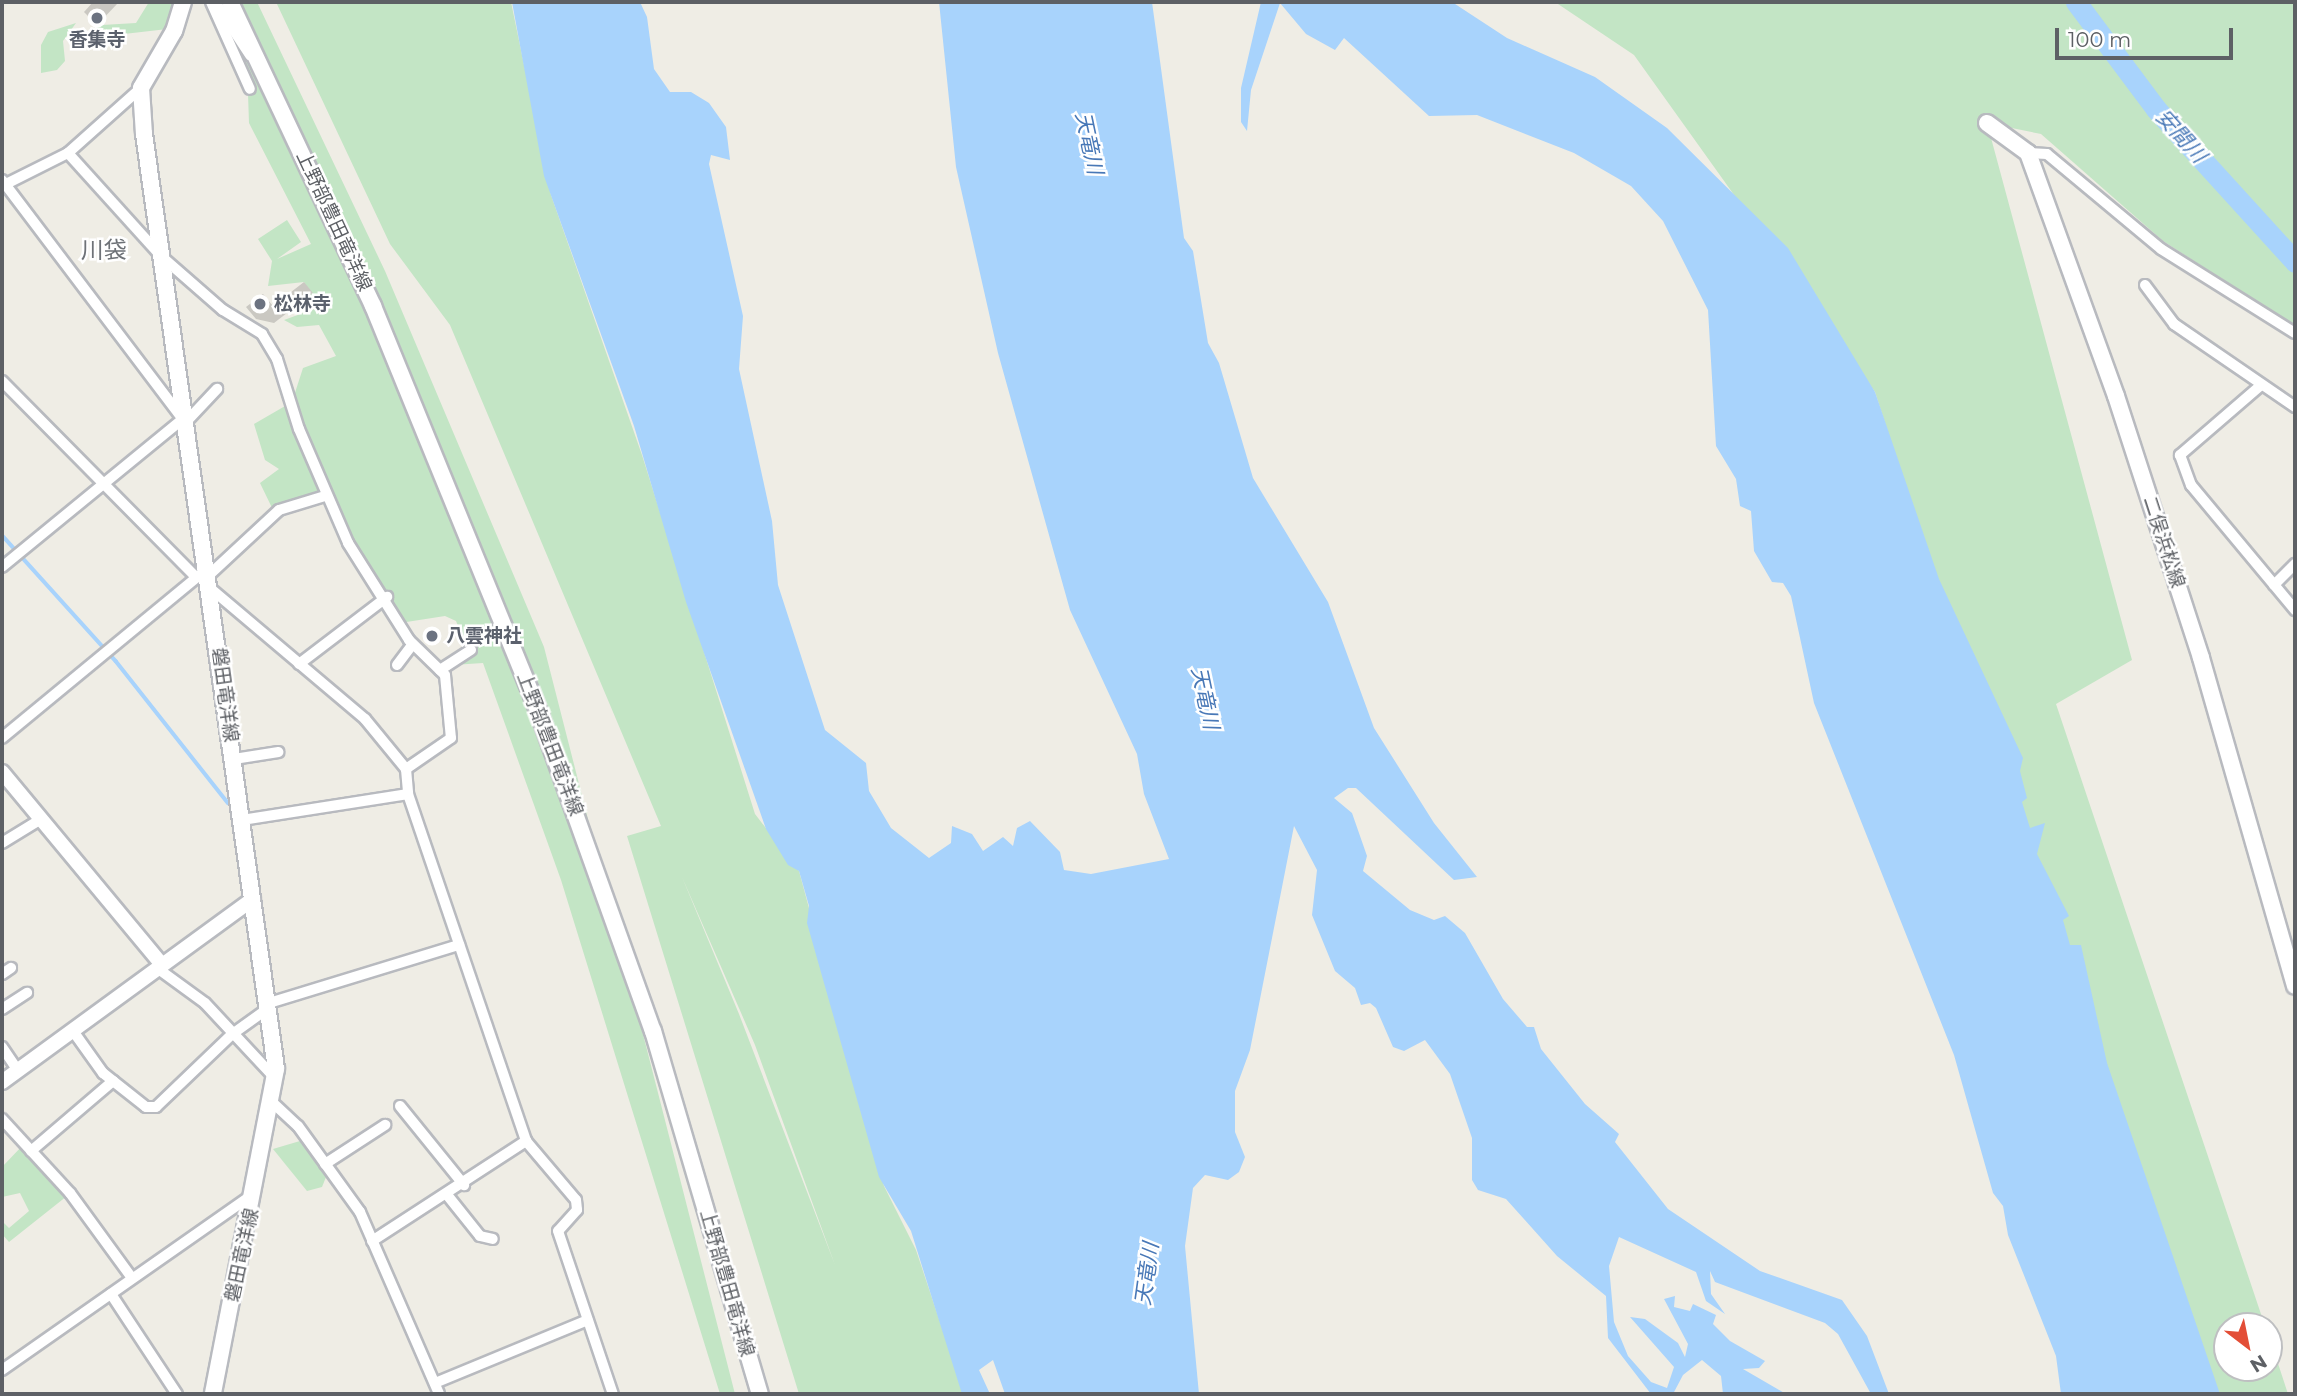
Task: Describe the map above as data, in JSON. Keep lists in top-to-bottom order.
{
  "streets": {
    "main road": ["上野部豊田竜洋線", "二俣浜松線", "磐田竜洋線"]
  },
  "districts": ["川袋"],
  "water": ["安間川", "天竜川"],
  "places": ["香集寺", "松林寺", "八雲神社"],
  "scale_bar": "100 m",
  "north": "bottom right"
}
